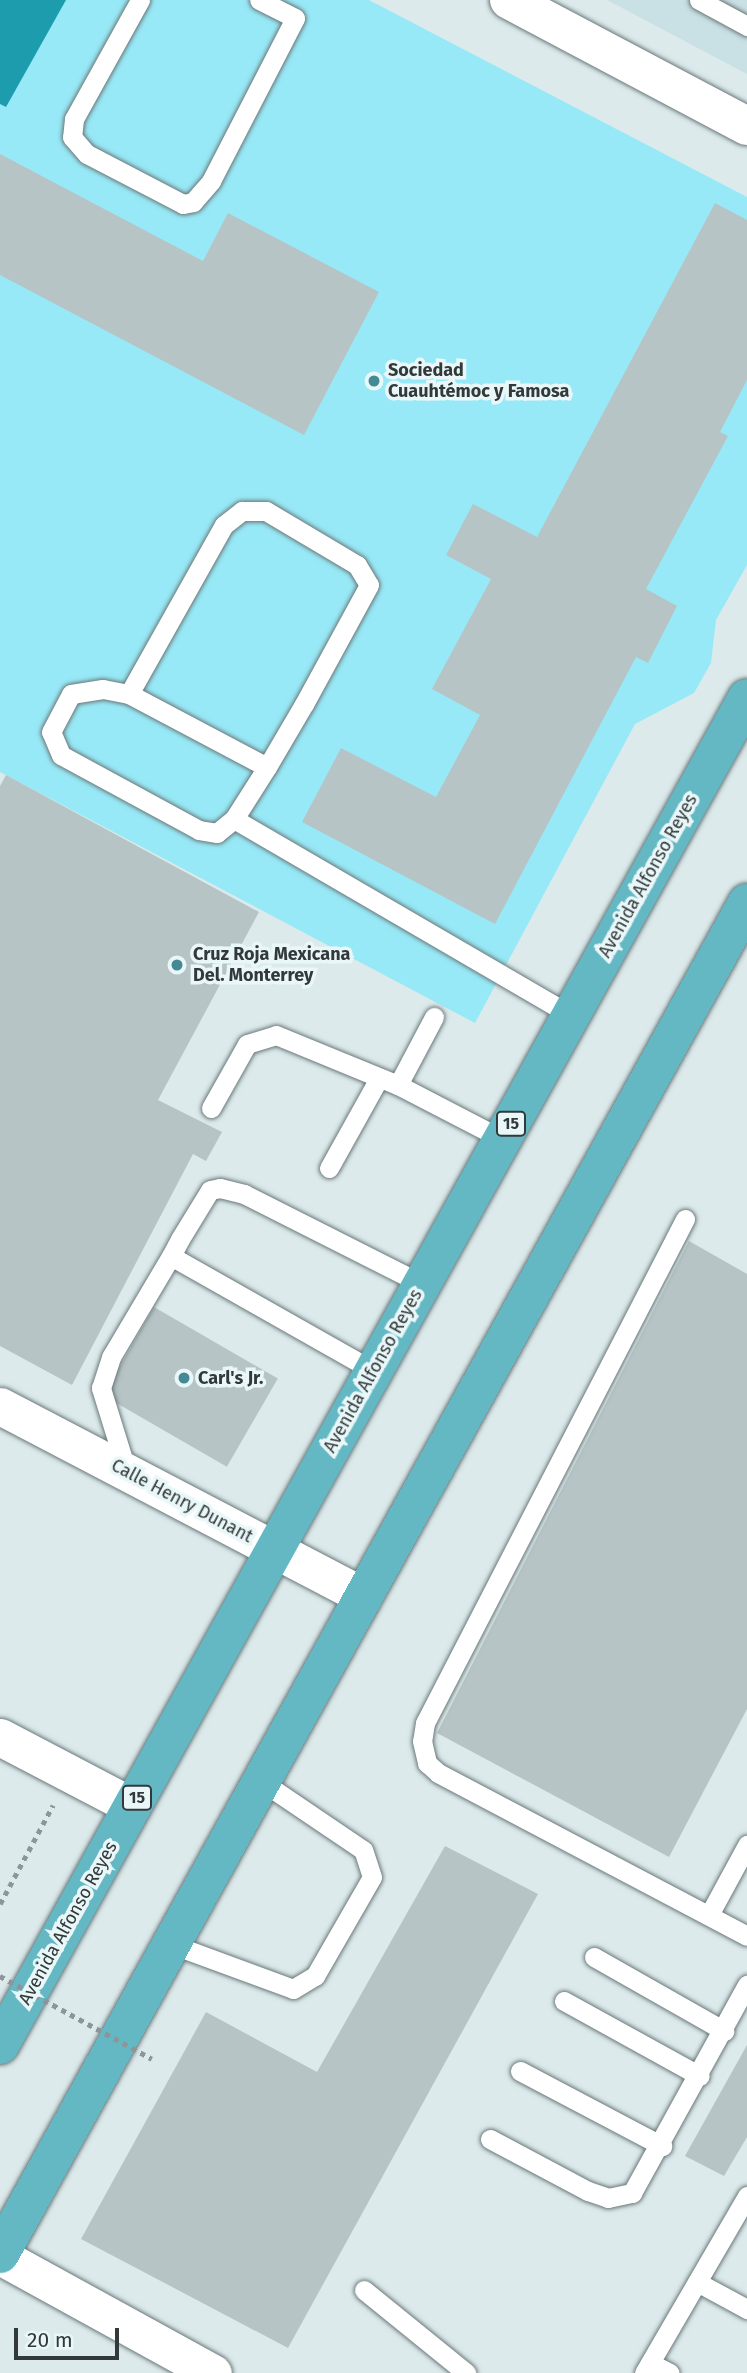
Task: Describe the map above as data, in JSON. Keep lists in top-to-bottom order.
{
  "streets": {
    "highway": ["Avenida Alfonso Reyes", "15"],
    "street": ["Calle Henry Dunant"]
  },
  "crossings": [
    ["Avenida Alfonso Reyes", "Calle Henry Dunant"]
  ],
  "places": ["Sociedad Cuauhtémoc y Famosa", "Cruz Roja Mexicana Del. Monterrey", "Carl's Jr."],
  "scale_bar": "20 m"
}
